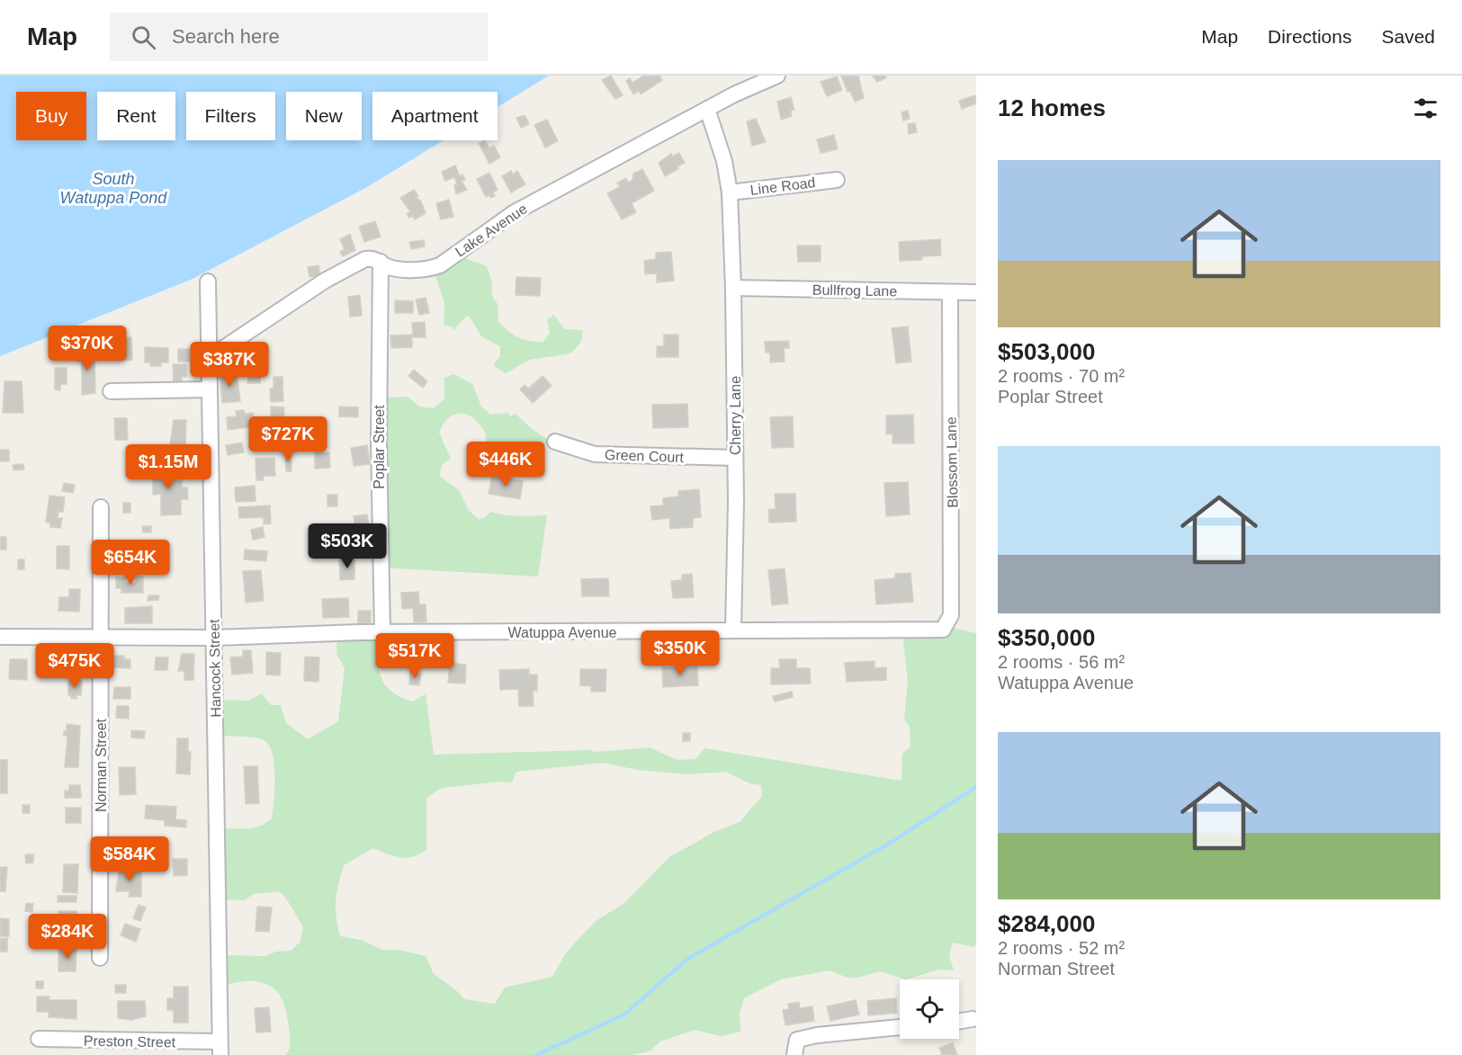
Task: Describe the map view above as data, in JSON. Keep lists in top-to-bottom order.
{
  "streets": {
    "street": [
      "Line Road",
      "Lake Avenue",
      "Bullfrog Lane",
      "Cherry Lane",
      "Poplar Street",
      "Green Court",
      "Blossom Lane",
      "Watuppa Avenue",
      "Hancock Street",
      "Norman Street",
      "Preston Street"
    ]
  },
  "crossings": [
    ["Line Road", "Cherry Lane"],
    ["Lake Avenue", "Cherry Lane"],
    ["Lake Avenue", "Poplar Street"],
    ["Lake Avenue", "Hancock Street"],
    ["Bullfrog Lane", "Cherry Lane"],
    ["Bullfrog Lane", "Blossom Lane"],
    ["Cherry Lane", "Green Court"],
    ["Cherry Lane", "Watuppa Avenue"],
    ["Poplar Street", "Watuppa Avenue"],
    ["Blossom Lane", "Watuppa Avenue"],
    ["Watuppa Avenue", "Hancock Street"],
    ["Watuppa Avenue", "Norman Street"],
    ["Hancock Street", "Preston Street"]
  ],
  "water": ["South Watuppa Pond"],
  "page": {
    "header": "Map",
    "search": "Search here",
    "nav": ["Map", "Directions", "Saved"],
    "heading": "12 homes",
    "chip": [
      "Buy",
      "Rent",
      "Filters",
      "New",
      "Apartment"
    ],
    "list": [
      {
        "name": "$503,000",
        "note": "2 rooms · 70 m² · Poplar Street"
      },
      {
        "name": "$350,000",
        "note": "2 rooms · 56 m² · Watuppa Avenue"
      },
      {
        "name": "$284,000",
        "note": "2 rooms · 52 m² · Norman Street"
      }
    ],
    "price": [
      "$370K",
      "$387K",
      "$727K",
      "$446K",
      "$1.15M",
      "$503K",
      "$654K",
      "$350K",
      "$517K",
      "$475K",
      "$584K",
      "$284K"
    ]
  }
}
